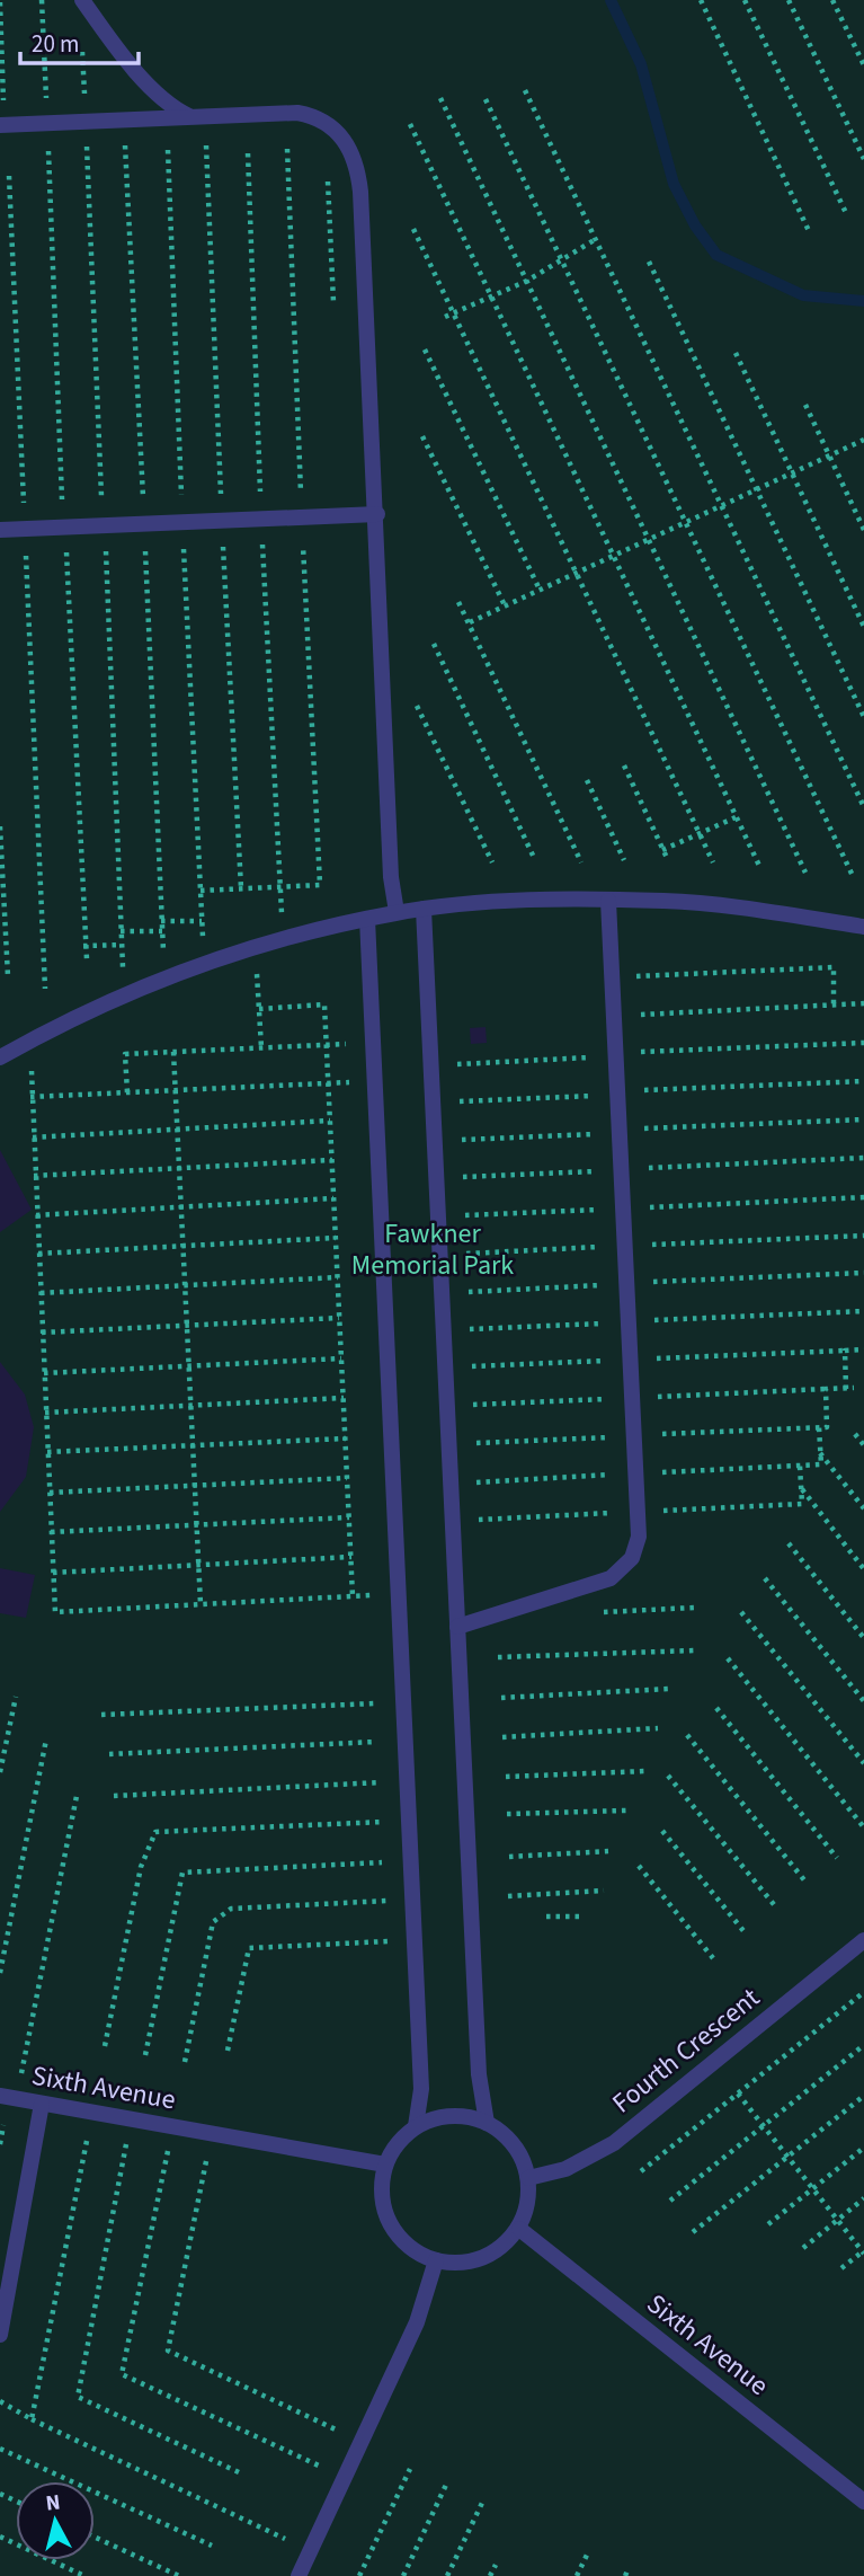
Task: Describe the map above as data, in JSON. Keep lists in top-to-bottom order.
{
  "streets": {
    "lane": ["Fourth Crescent", "Sixth Avenue"]
  },
  "crossings": [
    ["Fourth Crescent", "Sixth Avenue"]
  ],
  "parks": ["Fawkner Memorial Park"],
  "scale_bar": "20 m",
  "north": "top"
}
